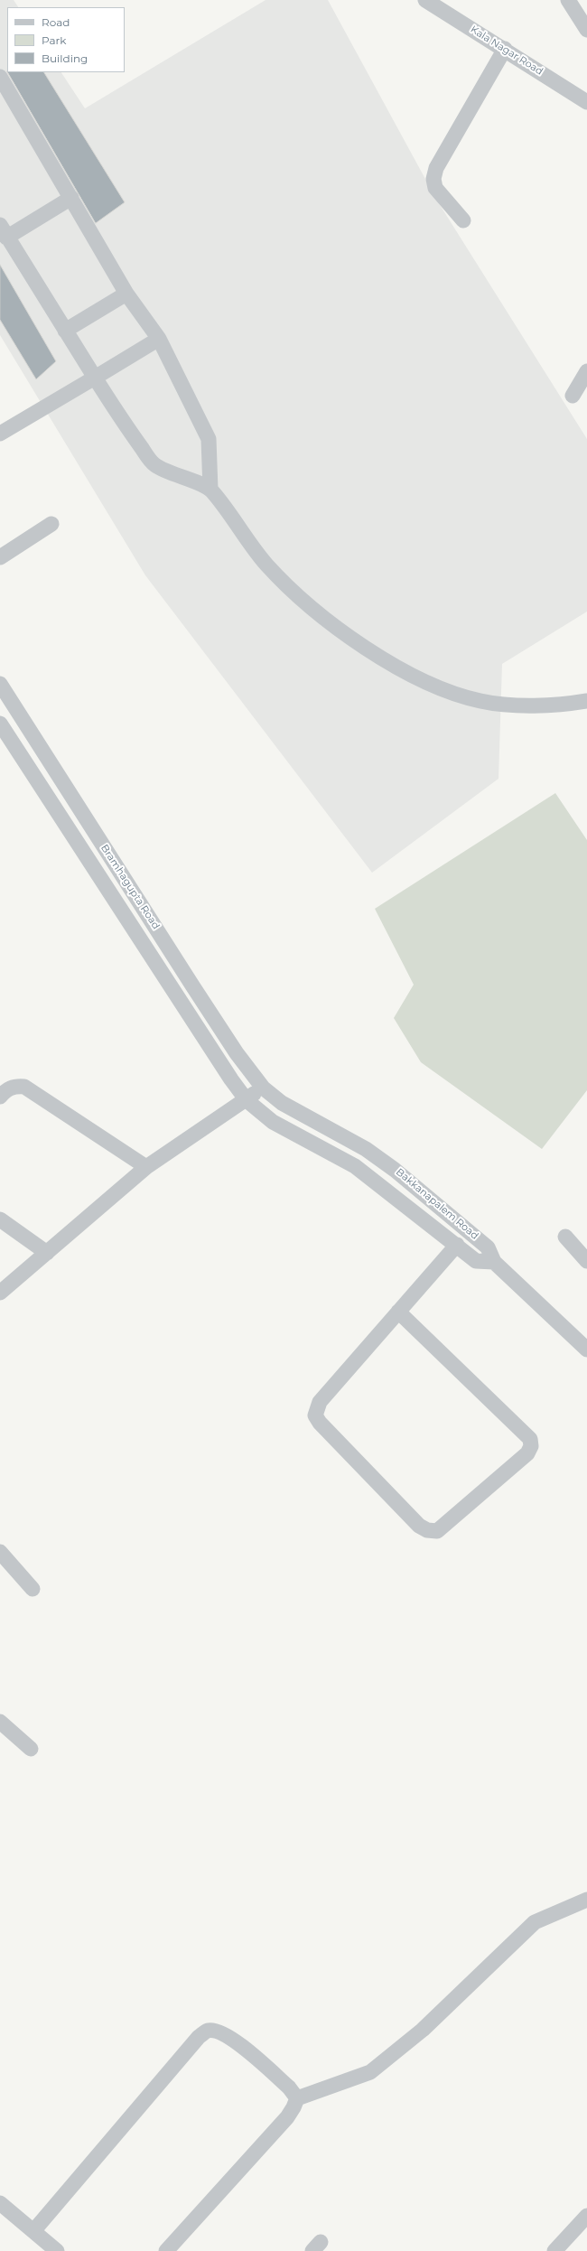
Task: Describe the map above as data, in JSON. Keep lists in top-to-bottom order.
{
  "streets": {
    "street": ["Kala Nagar Road", "Bramhagupta Road", "Bakkanapalem Road"]
  },
  "crossings": [
    ["Bramhagupta Road", "Bakkanapalem Road"]
  ],
  "legend": ["Road", "Park", "Building"]
}
